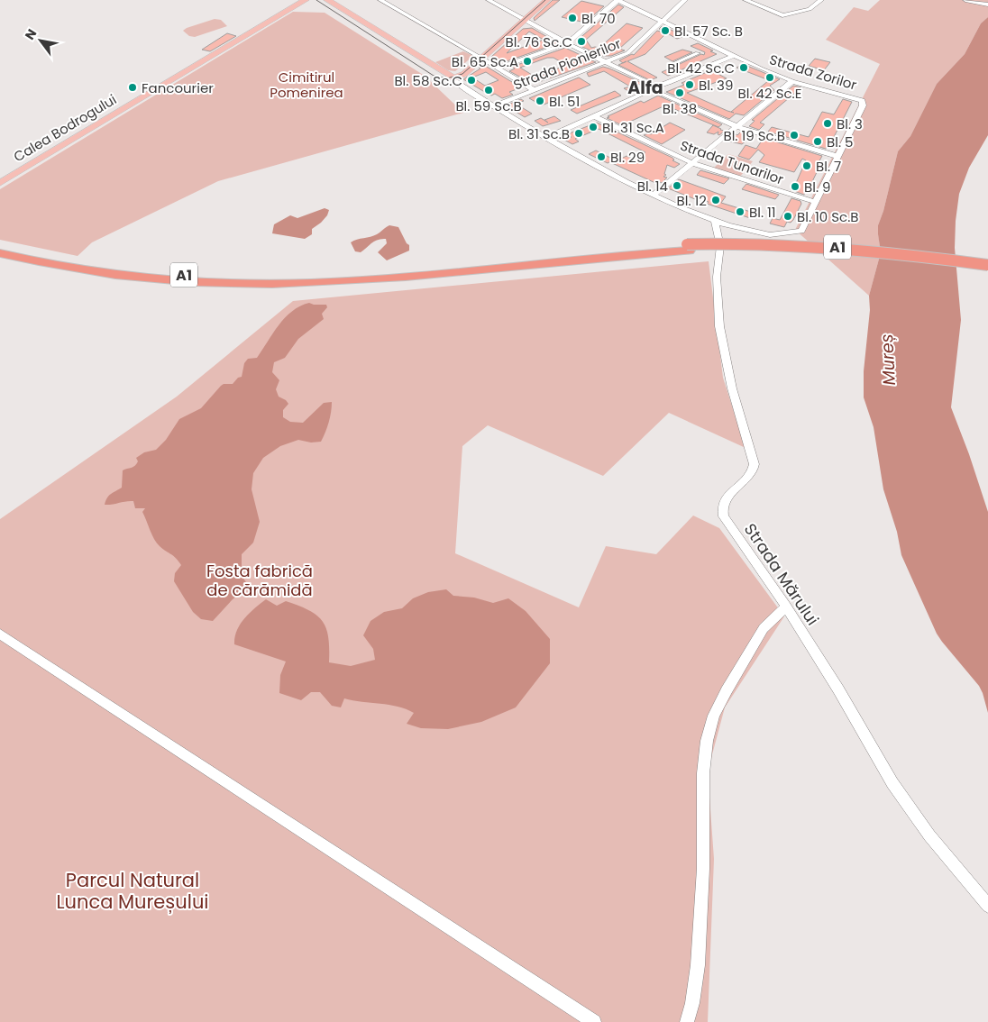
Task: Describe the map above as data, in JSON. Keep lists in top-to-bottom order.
{
  "streets": {
    "highway": ["A1"],
    "main road": ["Calea Bodrogului"],
    "street": [
      "Strada Pionierilor",
      "Strada Zorilor",
      "Strada Tunarilor",
      "Strada Mărului"
    ]
  },
  "crossings": [
    ["Strada Pionierilor", "Strada Zorilor"]
  ],
  "districts": ["Alfa"],
  "water": ["Mureș"],
  "parks": ["Cimitirul Pomenirea", "Fosta fabrică de cărămidă", "Parcul Natural Lunca Mureșului"],
  "places": [
    "Bl. 70",
    "Bl. 57 Sc. B",
    "Bl. 76 Sc.C",
    "Bl. 65 Sc.A",
    "Bl. 42 Sc.C",
    "Bl. 42 Sc.E",
    "Bl. 58 Sc.C",
    "Bl. 39",
    "Fancourier",
    "Bl. 59 Sc.B",
    "Bl. 38",
    "Bl. 51",
    "Bl. 3",
    "Bl. 31 Sc.A",
    "Bl. 31 Sc.B",
    "Bl. 19 Sc.B",
    "Bl. 5",
    "Bl. 29",
    "Bl. 7",
    "Bl. 14",
    "Bl. 9",
    "Bl. 12",
    "Bl. 11",
    "Bl. 10 Sc.B"
  ],
  "north": "top left"
}
